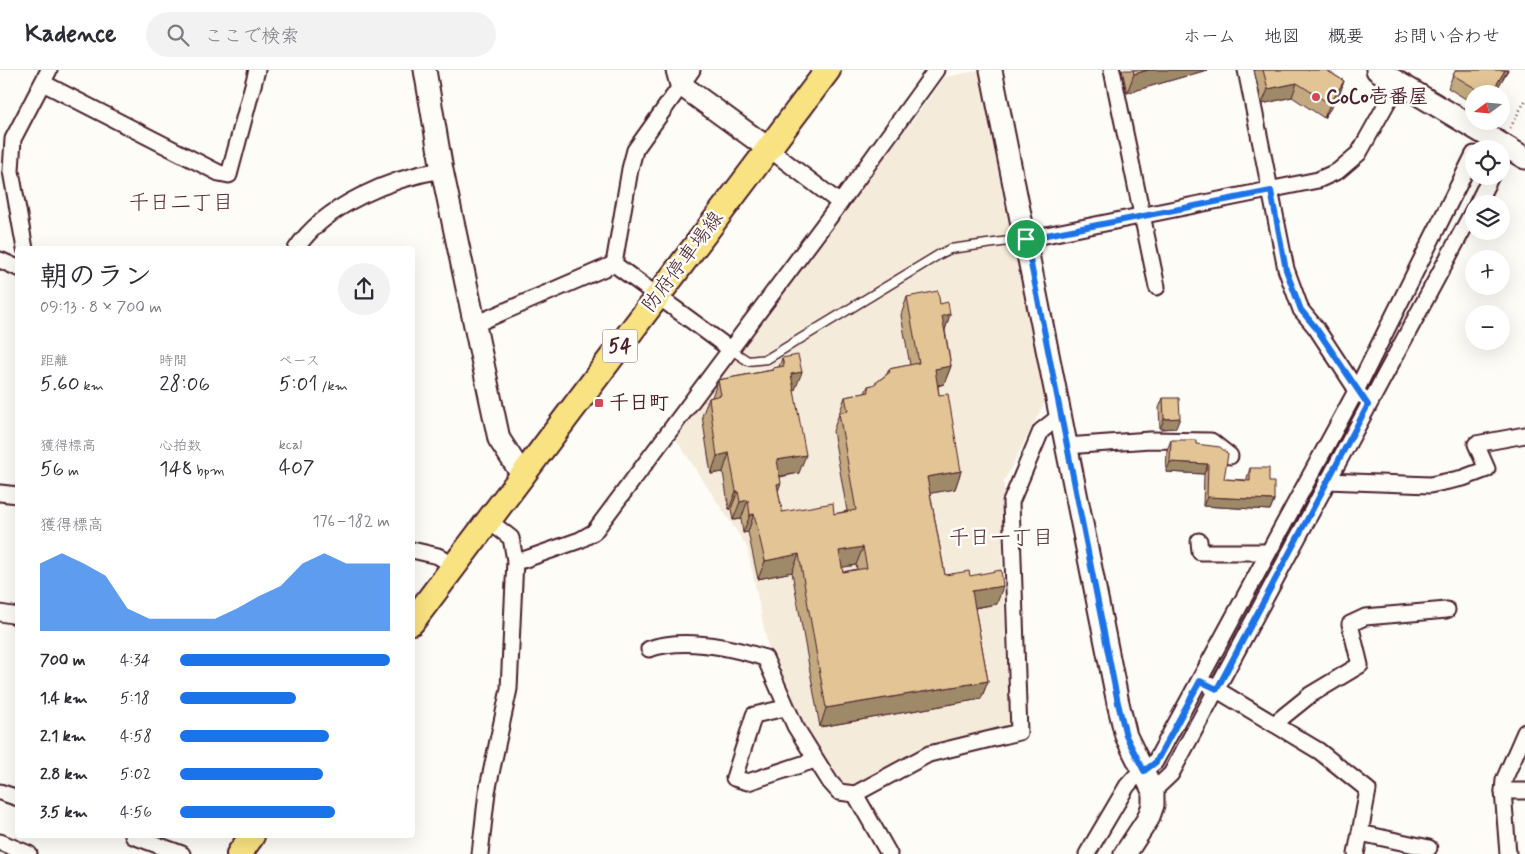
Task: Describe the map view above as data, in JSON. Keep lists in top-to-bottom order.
{
  "streets": {
    "main road": ["防府停車場線", "54"]
  },
  "districts": ["千日二丁目", "千日一丁目"],
  "places": {
    "other": ["CoCo壱番屋"],
    "transit": ["千日町"]
  },
  "north": "left",
  "page": {
    "header": "Kadence",
    "search": "ここで検索",
    "nav": [
      "ホーム",
      "地図",
      "概要",
      "お問い合わせ"
    ],
    "map_buttons": ["+", "−"],
    "heading": ["朝のラン", "09:13 · 8 × 700 m"],
    "stats": [
      ["距離", "5.60 km"],
      ["時間", "28:06"],
      ["ペース", "5:01 /km"],
      ["獲得標高", "56 m"],
      ["心拍数", "148 bpm"],
      ["kcal", "407"]
    ],
    "chart": ["獲得標高", "176–182 m"],
    "list": [
      {
        "name": "700 m",
        "note": "4:34"
      },
      {
        "name": "1.4 km",
        "note": "5:18"
      },
      {
        "name": "2.1 km",
        "note": "4:58"
      },
      {
        "name": "2.8 km",
        "note": "5:02"
      },
      {
        "name": "3.5 km",
        "note": "4:56"
      }
    ]
  }
}
